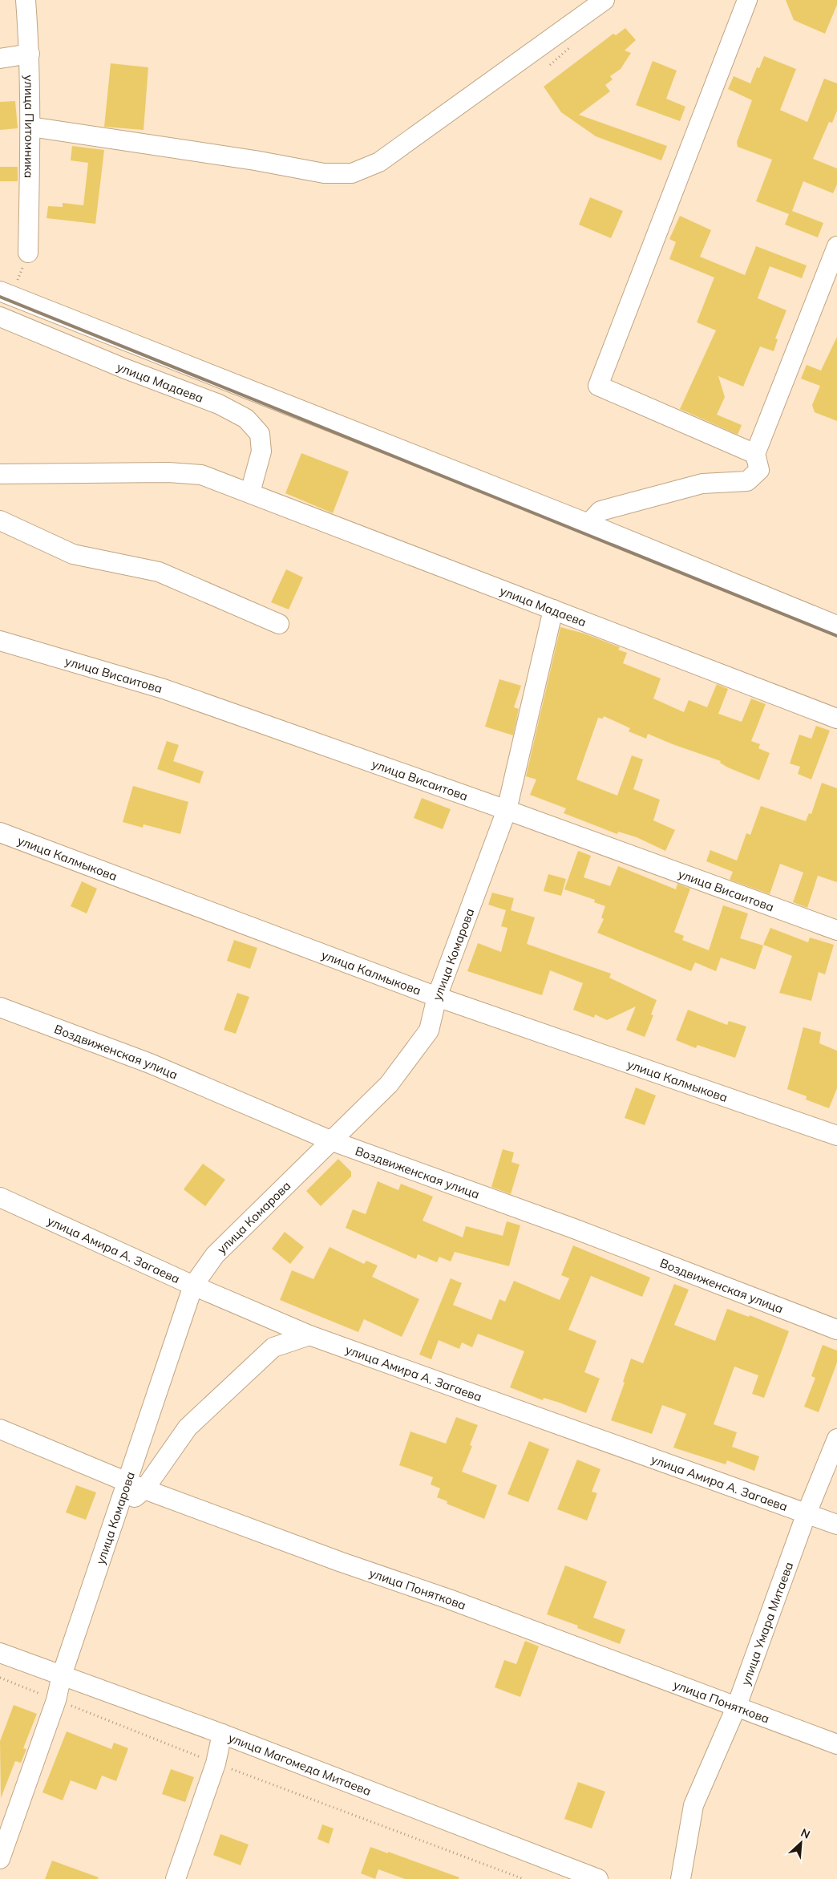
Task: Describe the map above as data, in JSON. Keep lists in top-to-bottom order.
{
  "streets": {
    "street": [
      "улица Питомника",
      "улица Мадаева",
      "улица Висаитова",
      "улица Калмыкова",
      "улица Комарова",
      "Воздвиженская улица",
      "улица Амира А. Загаева",
      "улица Поняткова",
      "улица Умара Митаева",
      "улица Магомеда Митаева"
    ]
  },
  "crossings": [
    ["улица Мадаева", "улица Комарова"],
    ["улица Висаитова", "улица Комарова"],
    ["улица Калмыкова", "улица Комарова"],
    ["улица Комарова", "Воздвиженская улица"],
    ["улица Комарова", "улица Амира А. Загаева"],
    ["улица Комарова", "улица Поняткова"],
    ["улица Комарова", "улица Магомеда Митаева"],
    ["улица Амира А. Загаева", "улица Умара Митаева"],
    ["улица Поняткова", "улица Умара Митаева"]
  ],
  "north": "top right"
}
